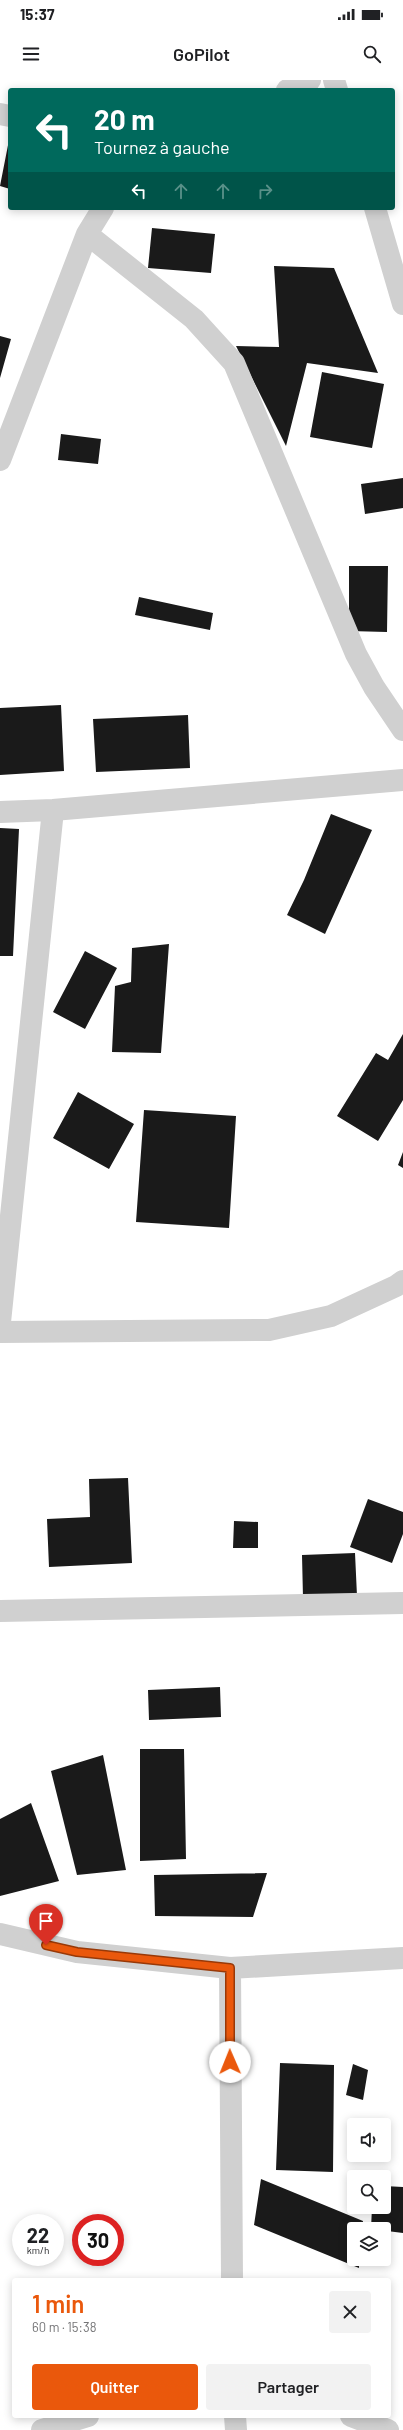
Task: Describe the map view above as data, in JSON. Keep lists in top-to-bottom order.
{
  "page": {
    "status": "15:37",
    "header": "GoPilot",
    "turn": ["20 m", "Tournez à gauche"],
    "speed": "22 km/h",
    "limit": "30",
    "heading": ["1 min", "60 m · 15:38"],
    "buttons": ["Quitter", "Partager"]
  }
}
